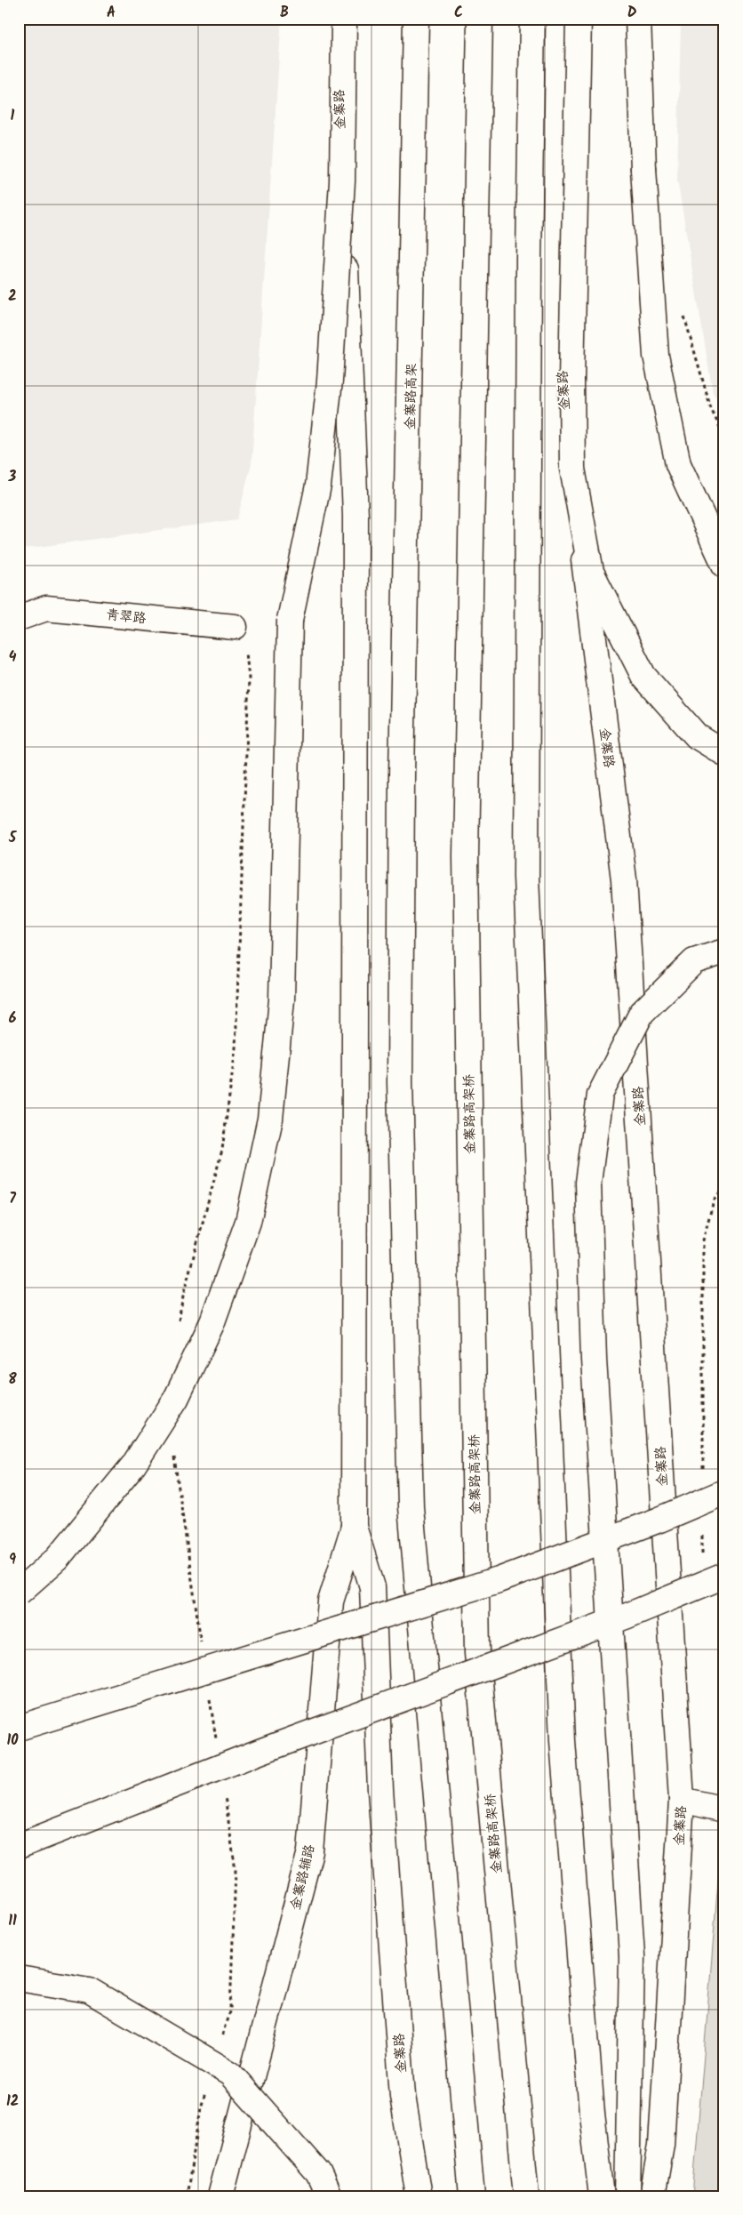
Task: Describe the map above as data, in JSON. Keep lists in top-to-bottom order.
{
  "streets": {
    "main road": [
      "金寨路",
      "金寨路高架",
      "青翠路",
      "金寨路高架桥",
      "金寨路辅路"
    ]
  },
  "crossings": [
    ["金寨路", "金寨路辅路"]
  ],
  "grid": {
    "columns": [
      "A",
      "B",
      "C",
      "D"
    ],
    "rows": [
      "1",
      "2",
      "3",
      "4",
      "5",
      "6",
      "7",
      "8",
      "9",
      "10",
      "11",
      "12"
    ]
  }
}
